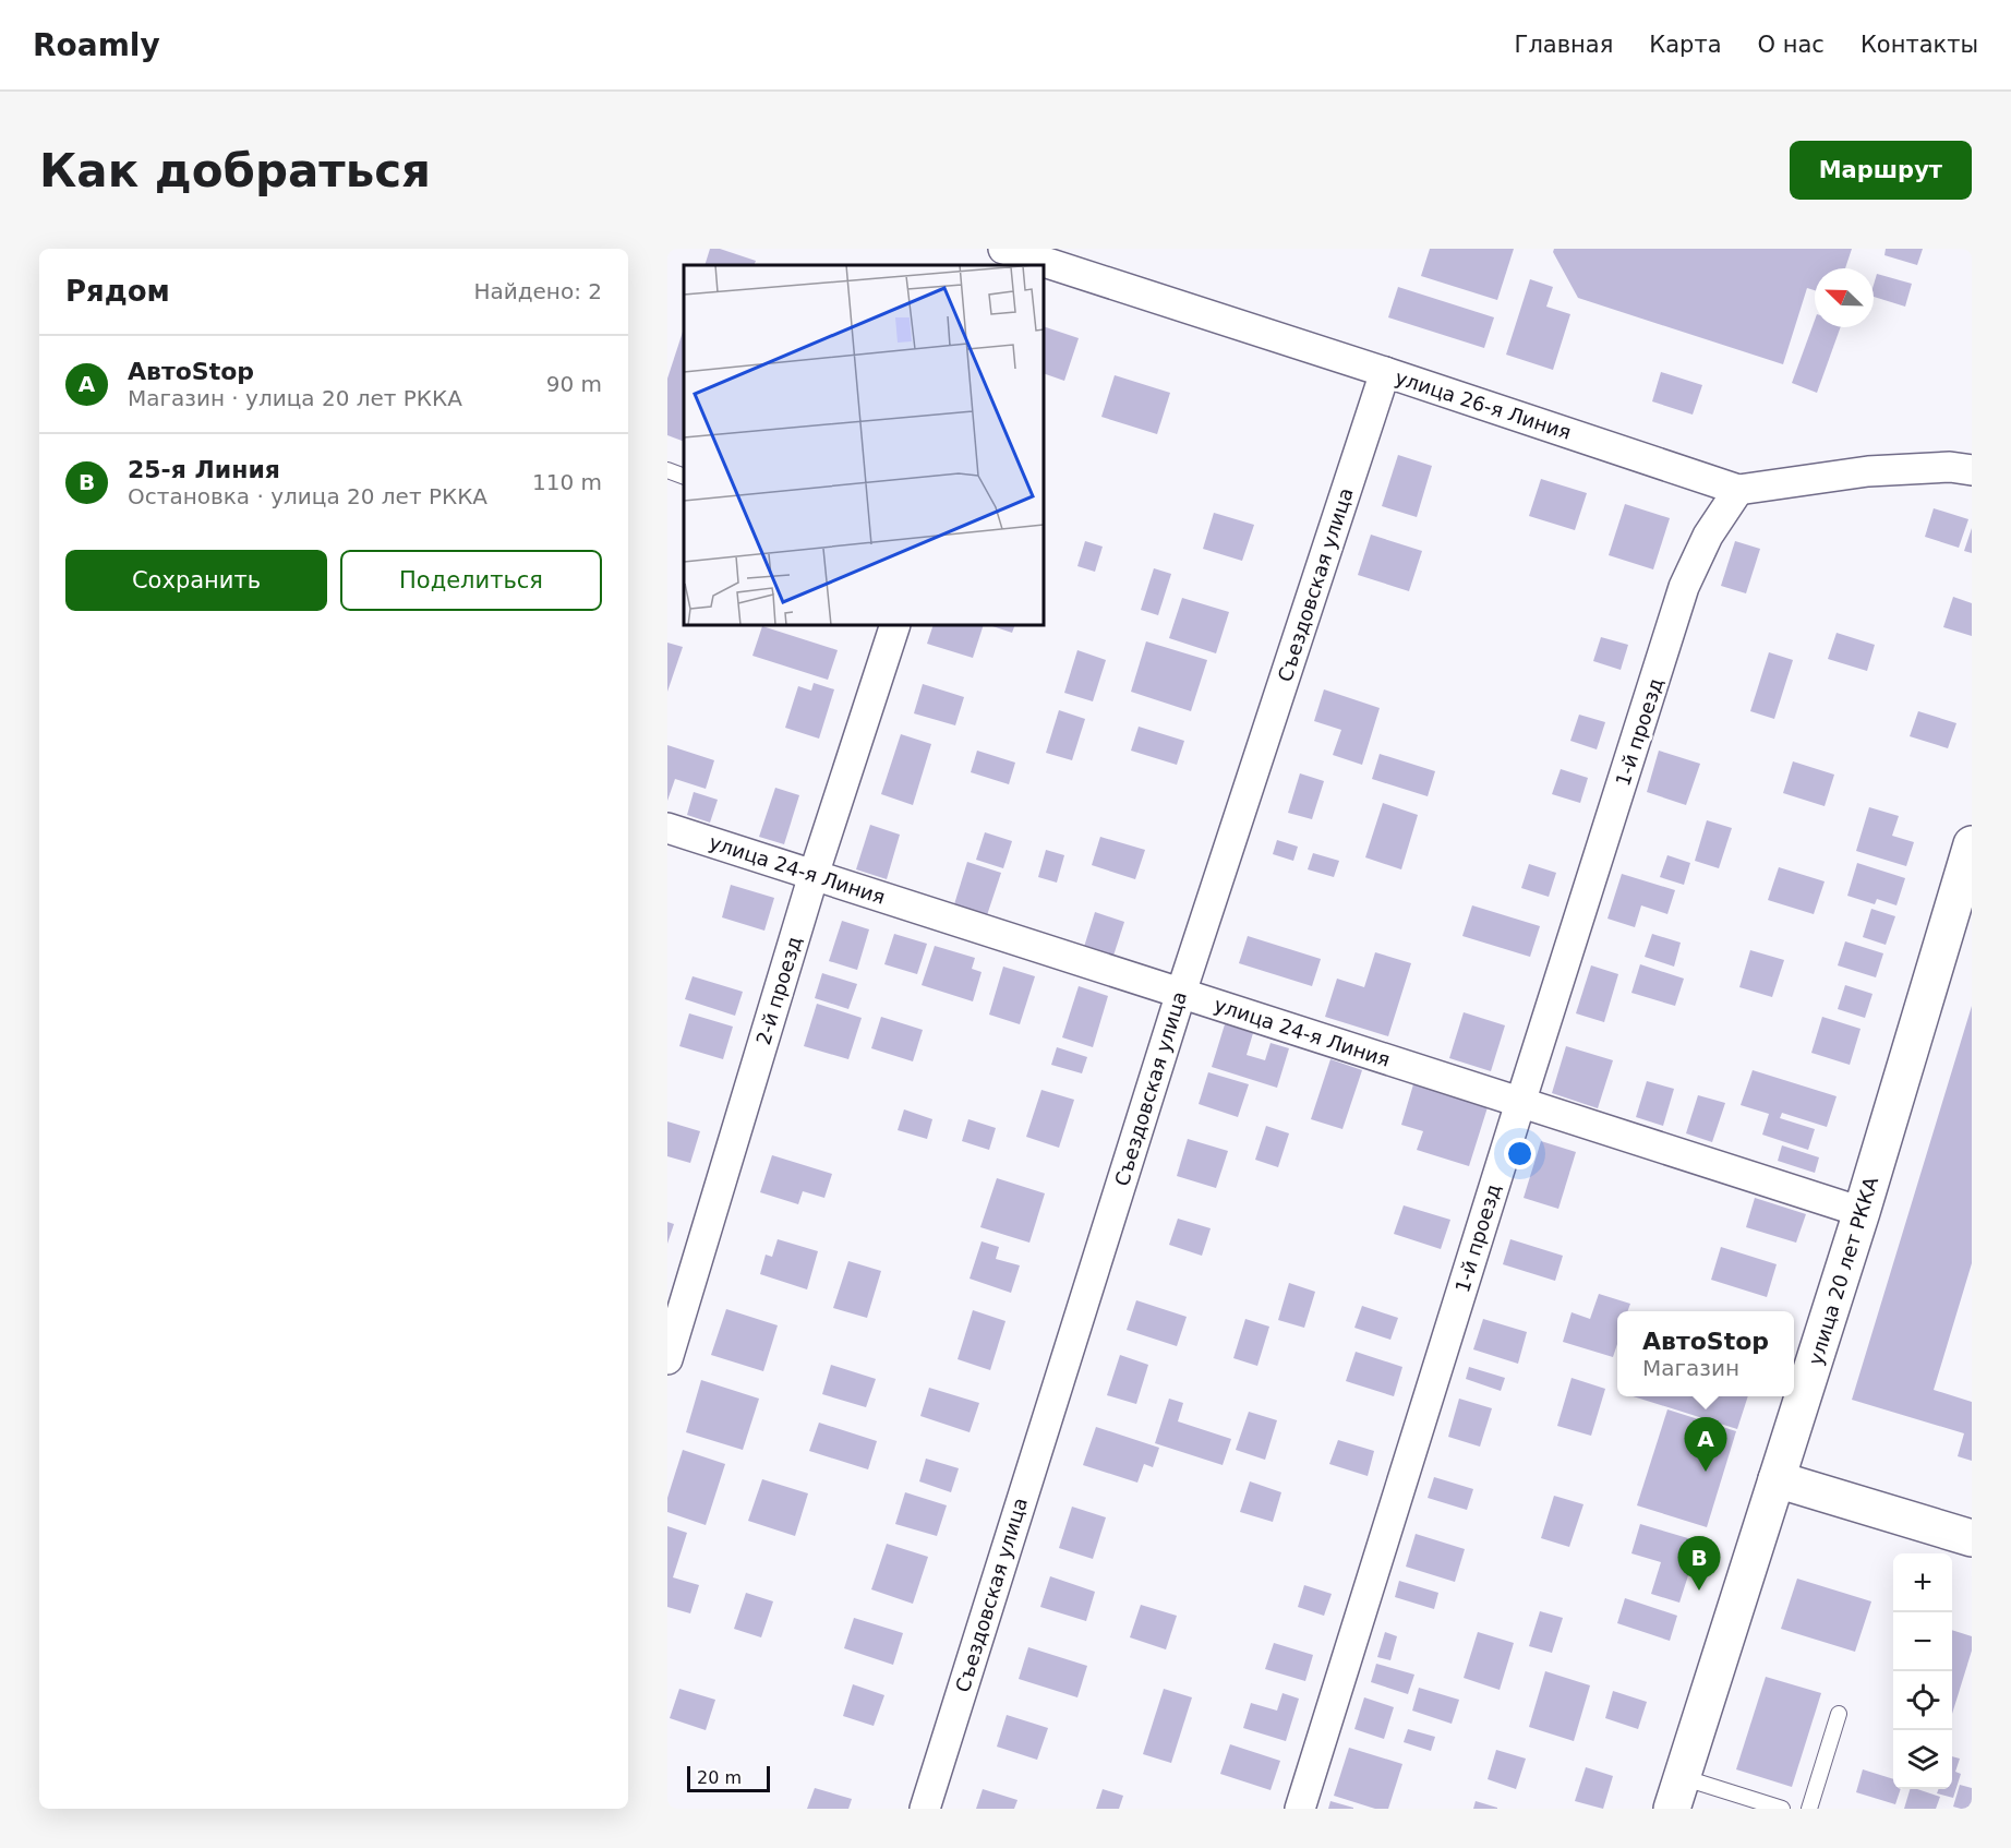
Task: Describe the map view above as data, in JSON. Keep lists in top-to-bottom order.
{
  "streets": {
    "main road": ["улица 20 лет РККА"],
    "street": [
      "улица 26-я Линия",
      "Съездовская улица",
      "1-й проезд",
      "улица 24-я Линия",
      "2-й проезд"
    ]
  },
  "crossings": [
    ["улица 26-я Линия", "Съездовская улица"],
    ["улица 26-я Линия", "1-й проезд"],
    ["Съездовская улица", "улица 24-я Линия"],
    ["1-й проезд", "улица 24-я Линия"],
    ["улица 24-я Линия", "2-й проезд"],
    ["улица 24-я Линия", "улица 20 лет РККА"]
  ],
  "scale_bar": "20 m",
  "north": "top left",
  "page": {
    "header": "Roamly",
    "nav": [
      "Главная",
      "Карта",
      "О нас",
      "Контакты"
    ],
    "buttons": [
      "Маршрут",
      ["Сохранить", "Поделиться"]
    ],
    "title": "Как добраться",
    "heading": ["Рядом", "Найдено: 2"],
    "list": [
      {
        "mark": "A",
        "name": "АвтоStop",
        "note": "Магазин · улица 20 лет РККА",
        "value": "90 m"
      },
      {
        "mark": "B",
        "name": "25-я Линия",
        "note": "Остановка · улица 20 лет РККА",
        "value": "110 m"
      }
    ],
    "popup": ["АвтоStop", "Магазин"],
    "pins": ["A", "B"],
    "map_buttons": ["+", "−"],
    "scale": "20 m"
  }
}
